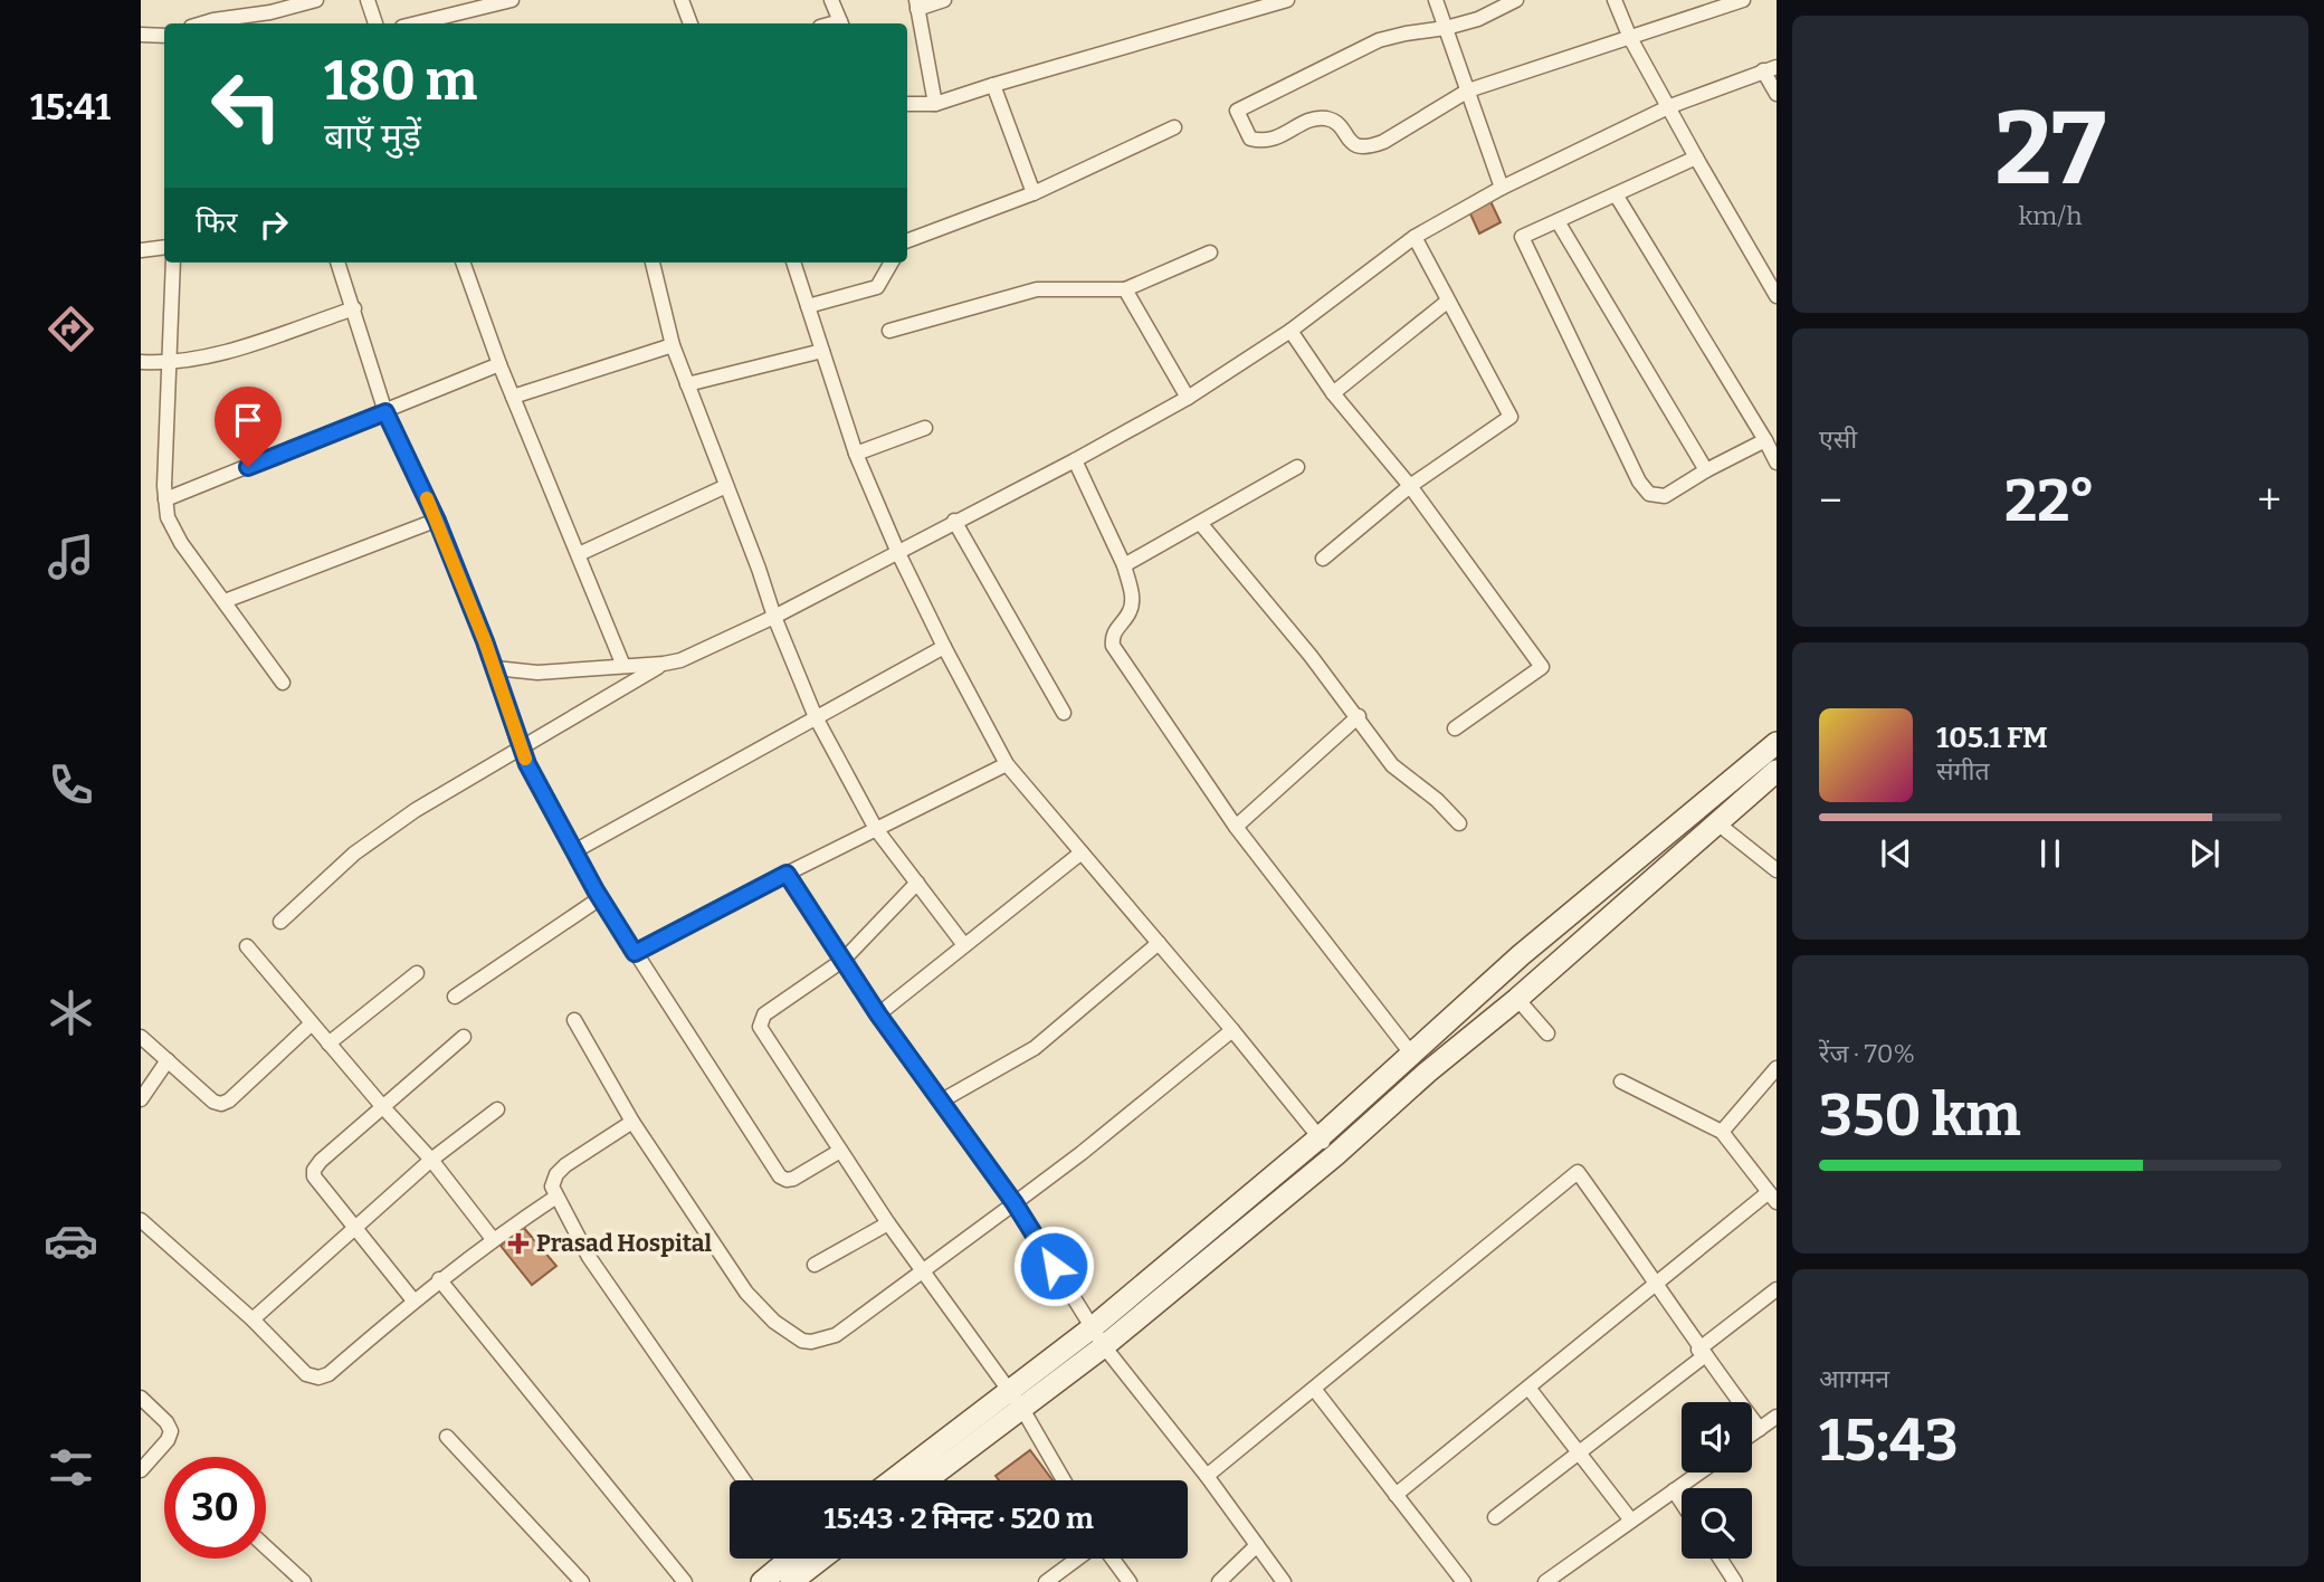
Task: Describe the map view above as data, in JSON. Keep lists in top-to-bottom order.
{
  "places": {
    "health": ["Prasad Hospital"]
  },
  "page": {
    "tabs": "15:41",
    "tile": [
      ["27", "km/h"],
      "एसी",
      ["रेंज · 70%", "350 km"],
      ["आगमन", "15:43"]
    ],
    "turn": ["180 m", "बाएँ मुड़ें"],
    "then": "फिर",
    "heat": ["−", "22°", "+"],
    "song": ["105.1 FM", "संगीत"],
    "limit": "30",
    "trip": "15:43 · 2 मिनट · 520 m"
  }
}
